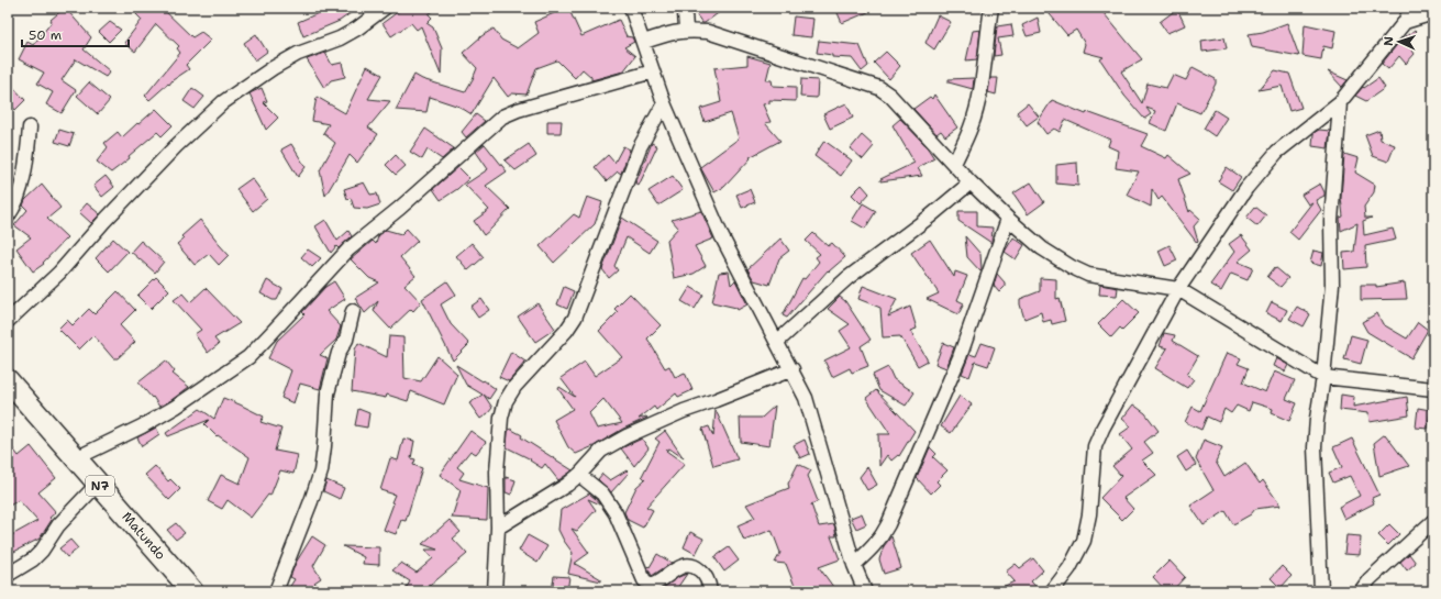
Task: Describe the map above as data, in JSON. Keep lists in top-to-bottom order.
{
  "streets": {
    "main road": ["N7", "Matundo"]
  },
  "scale_bar": "50 m",
  "north": "left"
}
